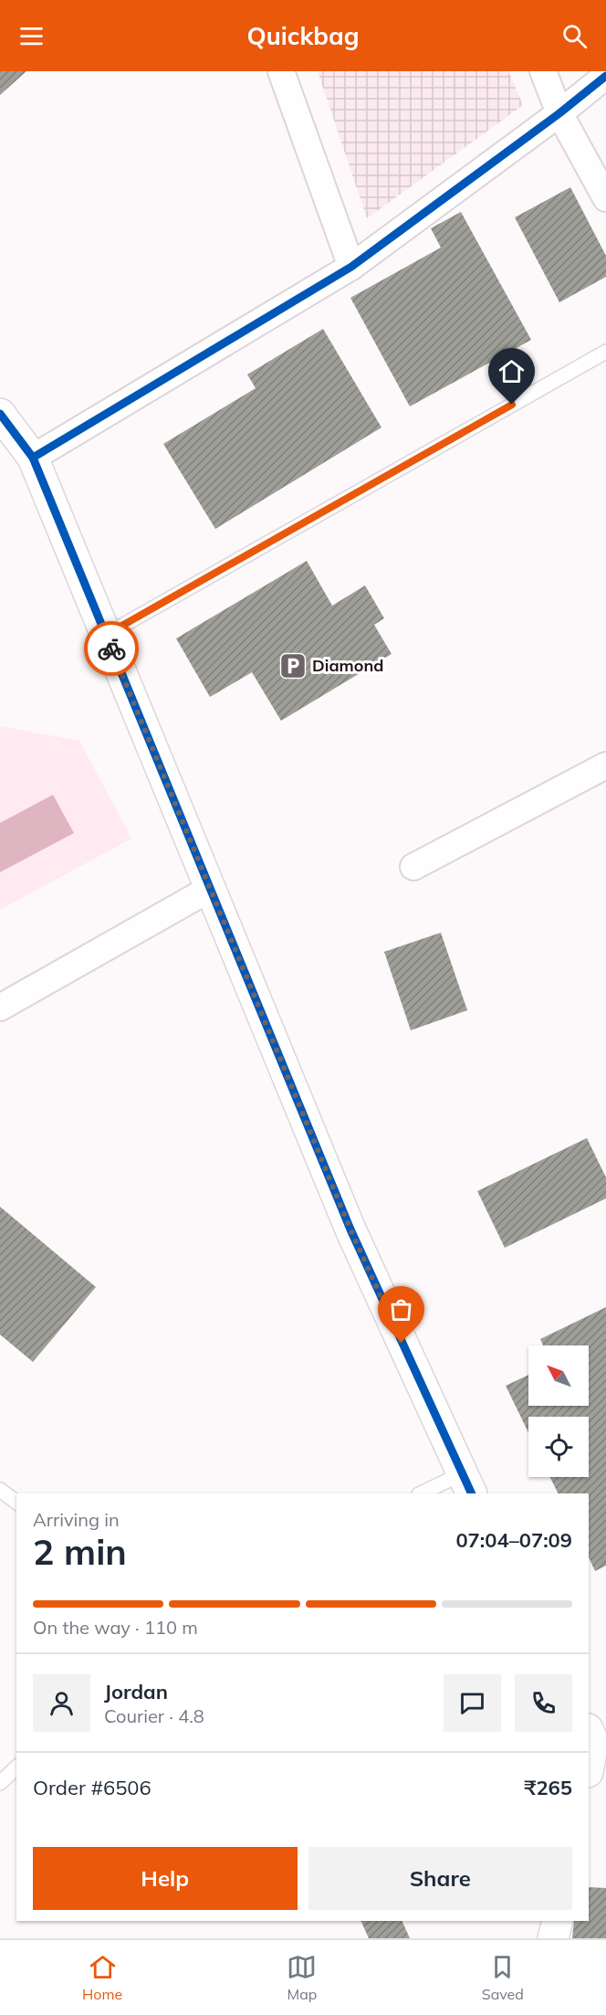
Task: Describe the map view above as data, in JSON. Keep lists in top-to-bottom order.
{
  "places": {
    "parking": ["Diamond"]
  },
  "north": "top left",
  "page": {
    "header": "Quickbag",
    "heading": ["2 min", "Arriving in", "07:04–07:09"],
    "panel": [
      "Jordan",
      "Courier · 4.8",
      "Order #6506",
      "₹265"
    ],
    "bar": "On the way · 110 m",
    "buttons": ["Help", "Share"],
    "tabs": ["Home", "Map", "Saved"]
  }
}
